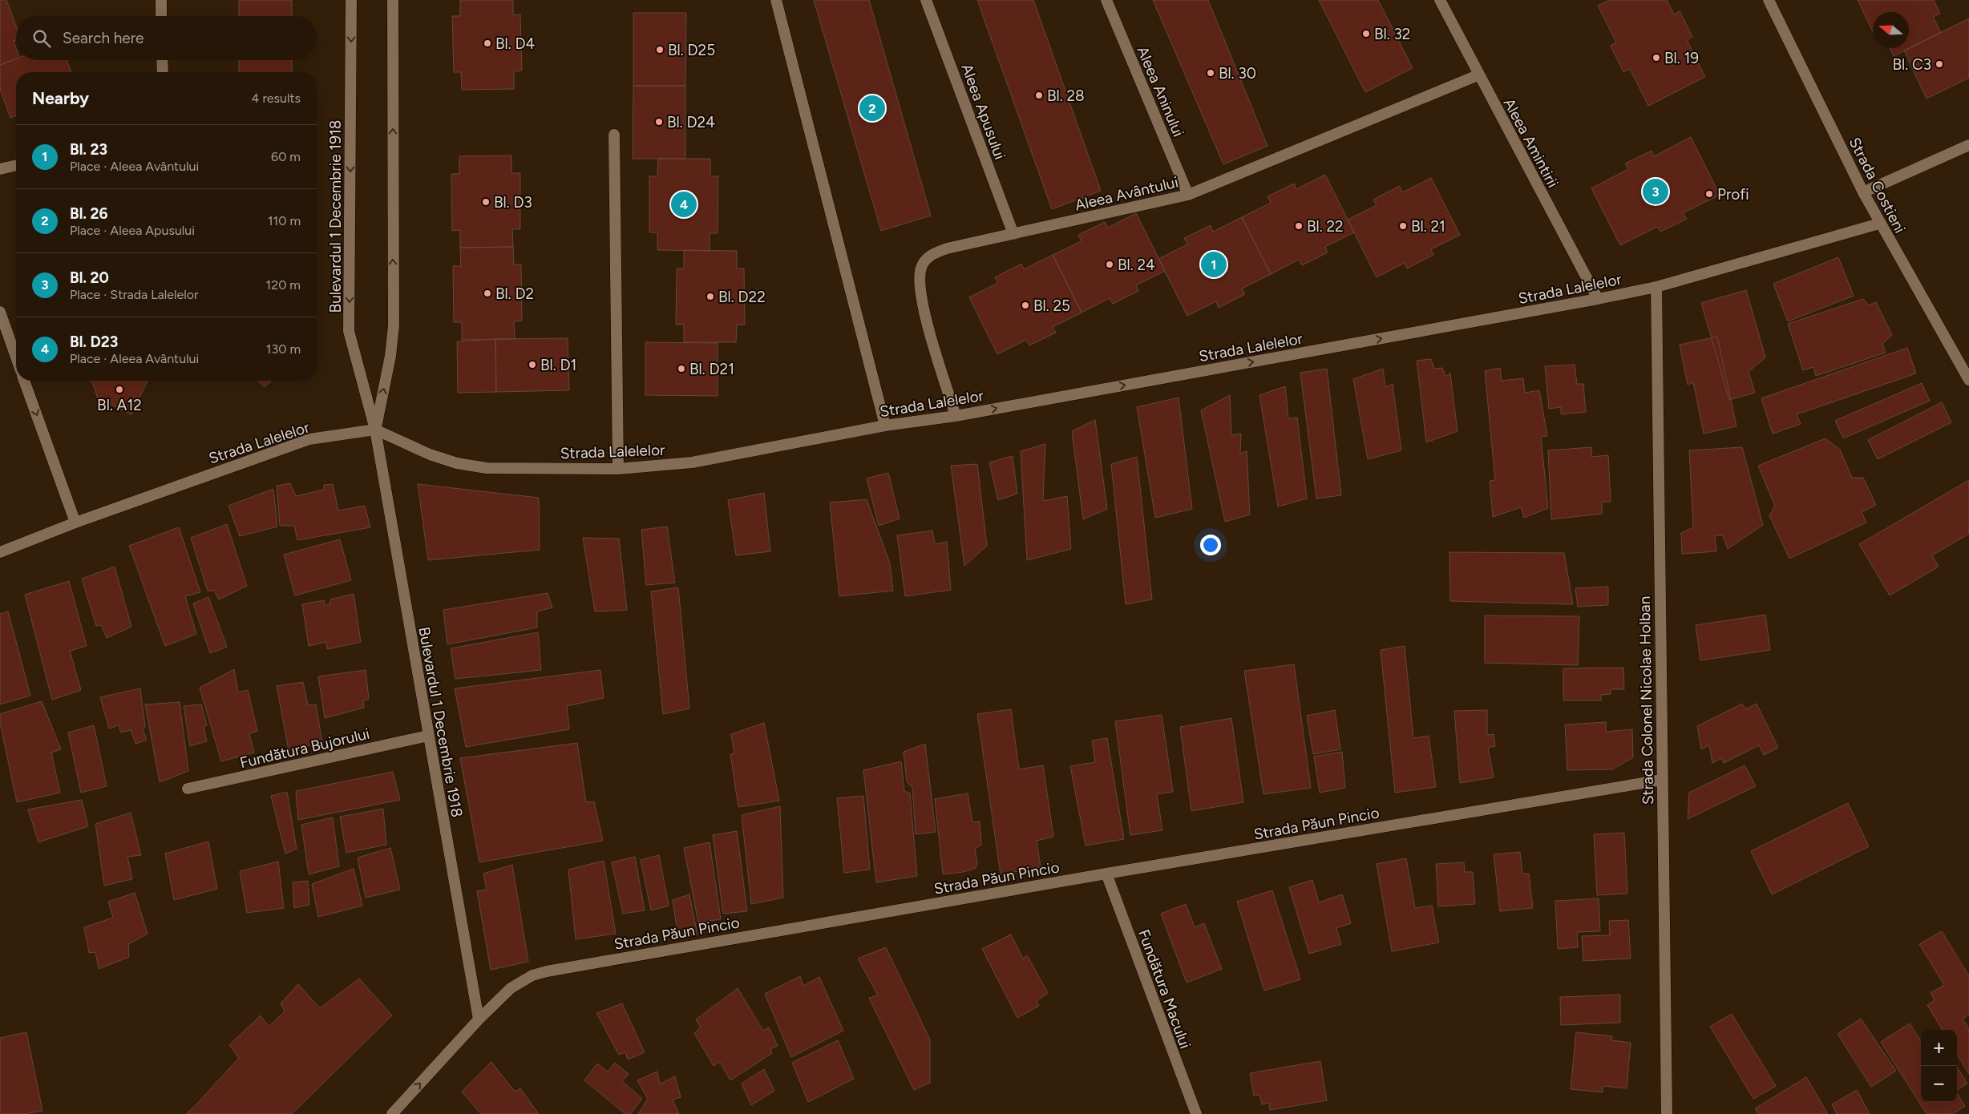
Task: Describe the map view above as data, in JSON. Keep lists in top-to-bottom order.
{
  "streets": {
    "street": [
      "Aleea Aninului",
      "Aleea Apusului",
      "Aleea Amintirii",
      "Strada Costieni",
      "Aleea Avântului",
      "Bulevardul 1 Decembrie 1918",
      "Strada Lalelelor",
      "Strada Colonel Nicolae Holban",
      "Fundătura Bujorului",
      "Strada Păun Pincio",
      "Fundătura Macului"
    ]
  },
  "crossings": [
    ["Aleea Aninului", "Aleea Avântului"],
    ["Aleea Apusului", "Aleea Avântului"],
    ["Aleea Amintirii", "Aleea Avântului"],
    ["Aleea Amintirii", "Strada Lalelelor"],
    ["Strada Costieni", "Strada Lalelelor"],
    ["Aleea Avântului", "Strada Lalelelor"],
    ["Bulevardul 1 Decembrie 1918", "Strada Lalelelor"],
    ["Bulevardul 1 Decembrie 1918", "Fundătura Bujorului"],
    ["Bulevardul 1 Decembrie 1918", "Strada Păun Pincio"],
    ["Strada Lalelelor", "Strada Colonel Nicolae Holban"],
    ["Strada Colonel Nicolae Holban", "Strada Păun Pincio"],
    ["Strada Păun Pincio", "Fundătura Macului"]
  ],
  "places": [
    "Bl. 32",
    "Bl. D4",
    "Bl. D25",
    "Bl. 19",
    "Bl. C3",
    "Bl. 30",
    "Bl. 28",
    "Bl. D24",
    "Profi",
    "Bl. D3",
    "Bl. 22",
    "Bl. 21",
    "Bl. 24",
    "Bl. D2",
    "Bl. D22",
    "Bl. 25",
    "Bl. D1",
    "Bl. D21",
    "Bl. A12"
  ],
  "north": "left",
  "page": {
    "search": "Search here",
    "heading": ["Nearby", "4 results"],
    "pins": [
      "2",
      "3",
      "4",
      "1"
    ],
    "list": [
      {
        "mark": "1",
        "name": "Bl. 23",
        "note": "Place · Aleea Avântului",
        "value": "60 m"
      },
      {
        "mark": "2",
        "name": "Bl. 26",
        "note": "Place · Aleea Apusului",
        "value": "110 m"
      },
      {
        "mark": "3",
        "name": "Bl. 20",
        "note": "Place · Strada Lalelelor",
        "value": "120 m"
      },
      {
        "mark": "4",
        "name": "Bl. D23",
        "note": "Place · Aleea Avântului",
        "value": "130 m"
      }
    ],
    "map_buttons": ["+", "−"]
  }
}
